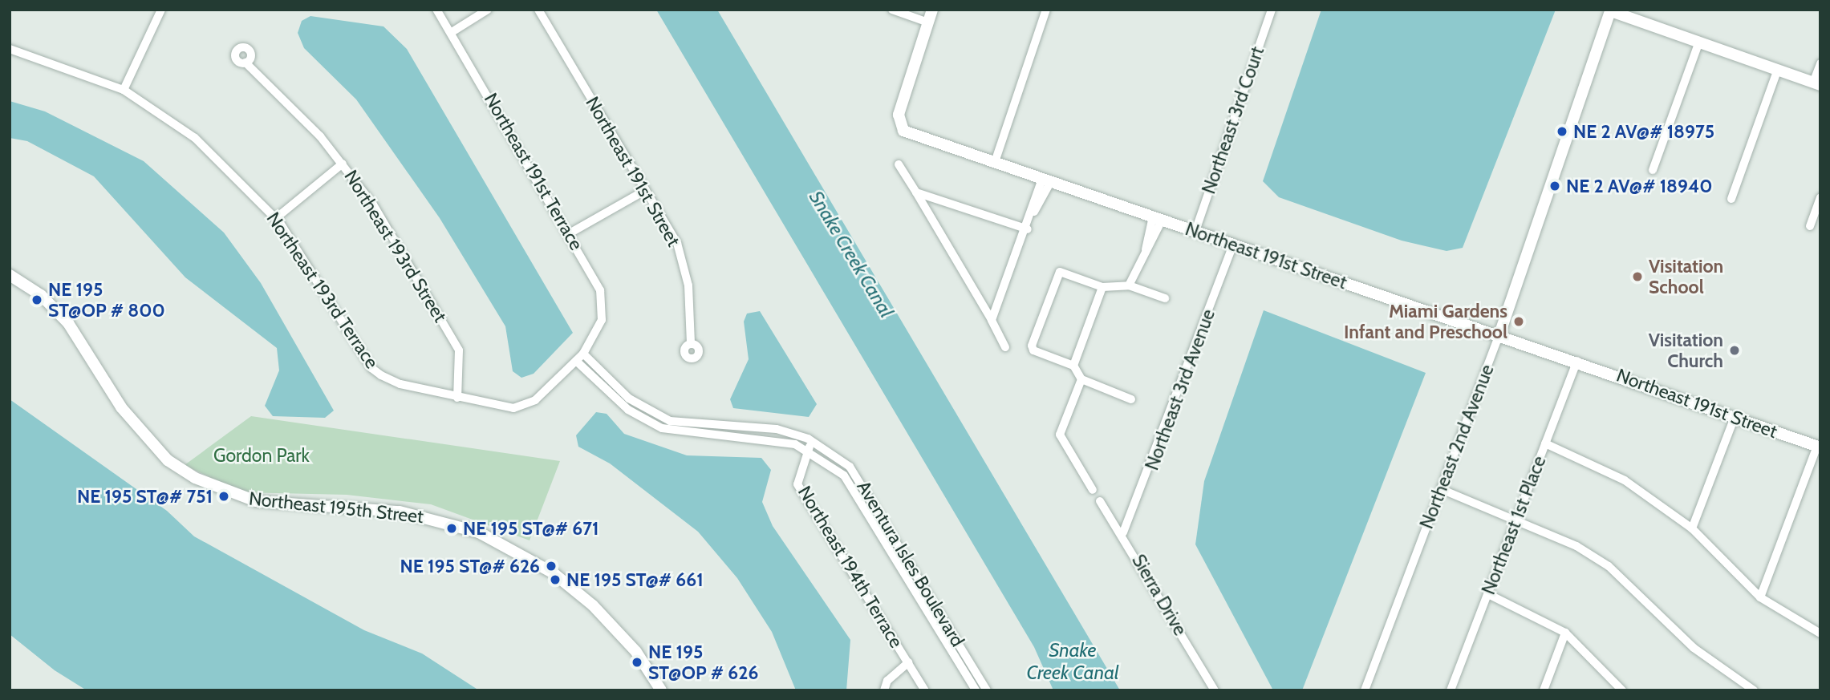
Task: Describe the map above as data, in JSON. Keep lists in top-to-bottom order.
{
  "streets": {
    "street": [
      "Northeast 3rd Court",
      "Northeast 191st Terrace",
      "Northeast 191st Street",
      "Northeast 193rd Street",
      "Northeast 193rd Terrace",
      "Northeast 3rd Avenue",
      "Northeast 2nd Avenue",
      "Northeast 195th Street",
      "Northeast 1st Place",
      "Aventura Isles Boulevard",
      "Northeast 194th Terrace",
      "Sierra Drive"
    ]
  },
  "crossings": [
    ["Northeast 3rd Court", "Northeast 191st Street"],
    ["Northeast 191st Terrace", "Northeast 193rd Street"],
    ["Northeast 191st Terrace", "Northeast 193rd Terrace"],
    ["Northeast 191st Terrace", "Aventura Isles Boulevard"],
    ["Northeast 191st Street", "Northeast 3rd Avenue"],
    ["Northeast 191st Street", "Northeast 2nd Avenue"],
    ["Northeast 191st Street", "Northeast 1st Place"],
    ["Northeast 3rd Avenue", "Sierra Drive"],
    ["Aventura Isles Boulevard", "Northeast 194th Terrace"]
  ],
  "water": ["Snake Creek Canal"],
  "parks": ["Gordon Park"],
  "places": [
    "NE 2 AV@# 18975",
    "NE 2 AV@# 18940",
    "Visitation School",
    "NE 195 ST@OP # 800",
    "Miami Gardens Infant and Preschool",
    "Visitation Church",
    "NE 195 ST@# 751",
    "NE 195 ST@# 671",
    "NE 195 ST@# 626",
    "NE 195 ST@# 661",
    "NE 195 ST@OP # 626"
  ]
}
